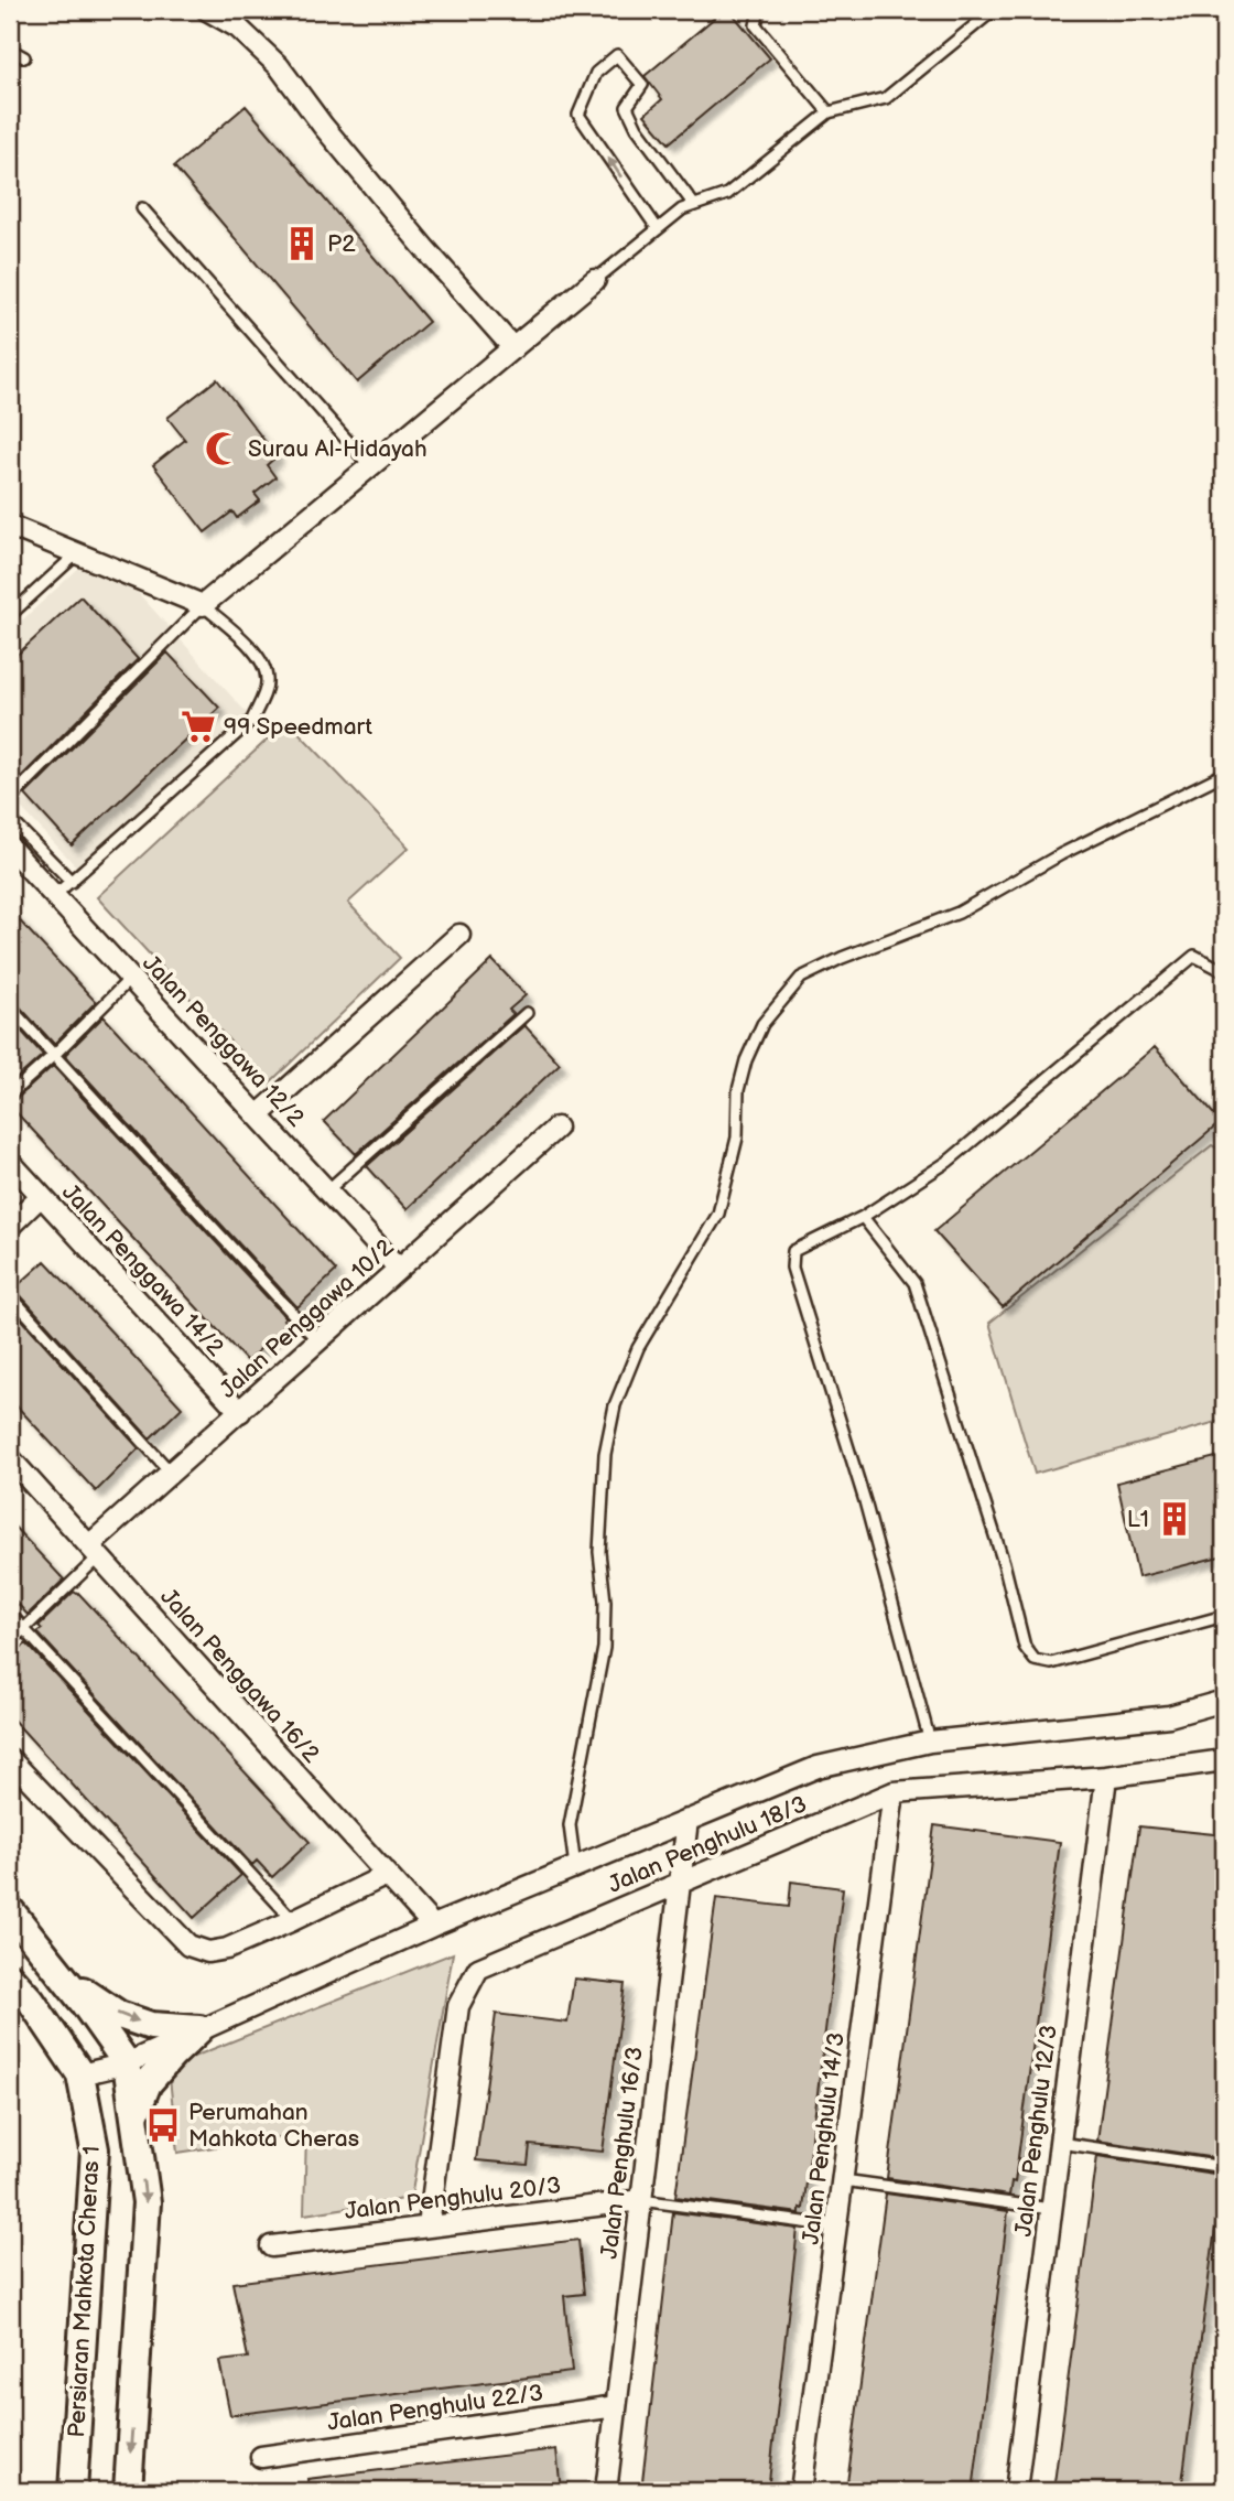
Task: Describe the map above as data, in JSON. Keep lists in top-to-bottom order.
{
  "streets": {
    "main road": ["Persiaran Mahkota Cheras 1"],
    "street": [
      "Jalan Penggawa 12/2",
      "Jalan Penggawa 14/2",
      "Jalan Penggawa 10/2",
      "Jalan Penggawa 16/2",
      "Jalan Penghulu 18/3",
      "Jalan Penghulu 12/3",
      "Jalan Penghulu 14/3",
      "Jalan Penghulu 16/3",
      "Jalan Penghulu 20/3",
      "Jalan Penghulu 22/3"
    ]
  },
  "crossings": [
    ["Jalan Penggawa 12/2", "Jalan Penggawa 10/2"],
    ["Jalan Penggawa 14/2", "Jalan Penggawa 10/2"],
    ["Jalan Penggawa 10/2", "Jalan Penggawa 16/2"],
    ["Jalan Penghulu 18/3", "Jalan Penghulu 12/3"],
    ["Jalan Penghulu 18/3", "Jalan Penghulu 14/3"],
    ["Jalan Penghulu 18/3", "Jalan Penghulu 16/3"],
    ["Jalan Penghulu 18/3", "Jalan Penghulu 20/3"],
    ["Jalan Penghulu 16/3", "Jalan Penghulu 20/3"],
    ["Jalan Penghulu 16/3", "Jalan Penghulu 22/3"]
  ],
  "places": {
    "building": ["P2", "L1"],
    "mosque": ["Surau Al-Hidayah"],
    "supermarket": ["99 Speedmart"],
    "bus stop": ["Perumahan Mahkota Cheras"]
  }
}
